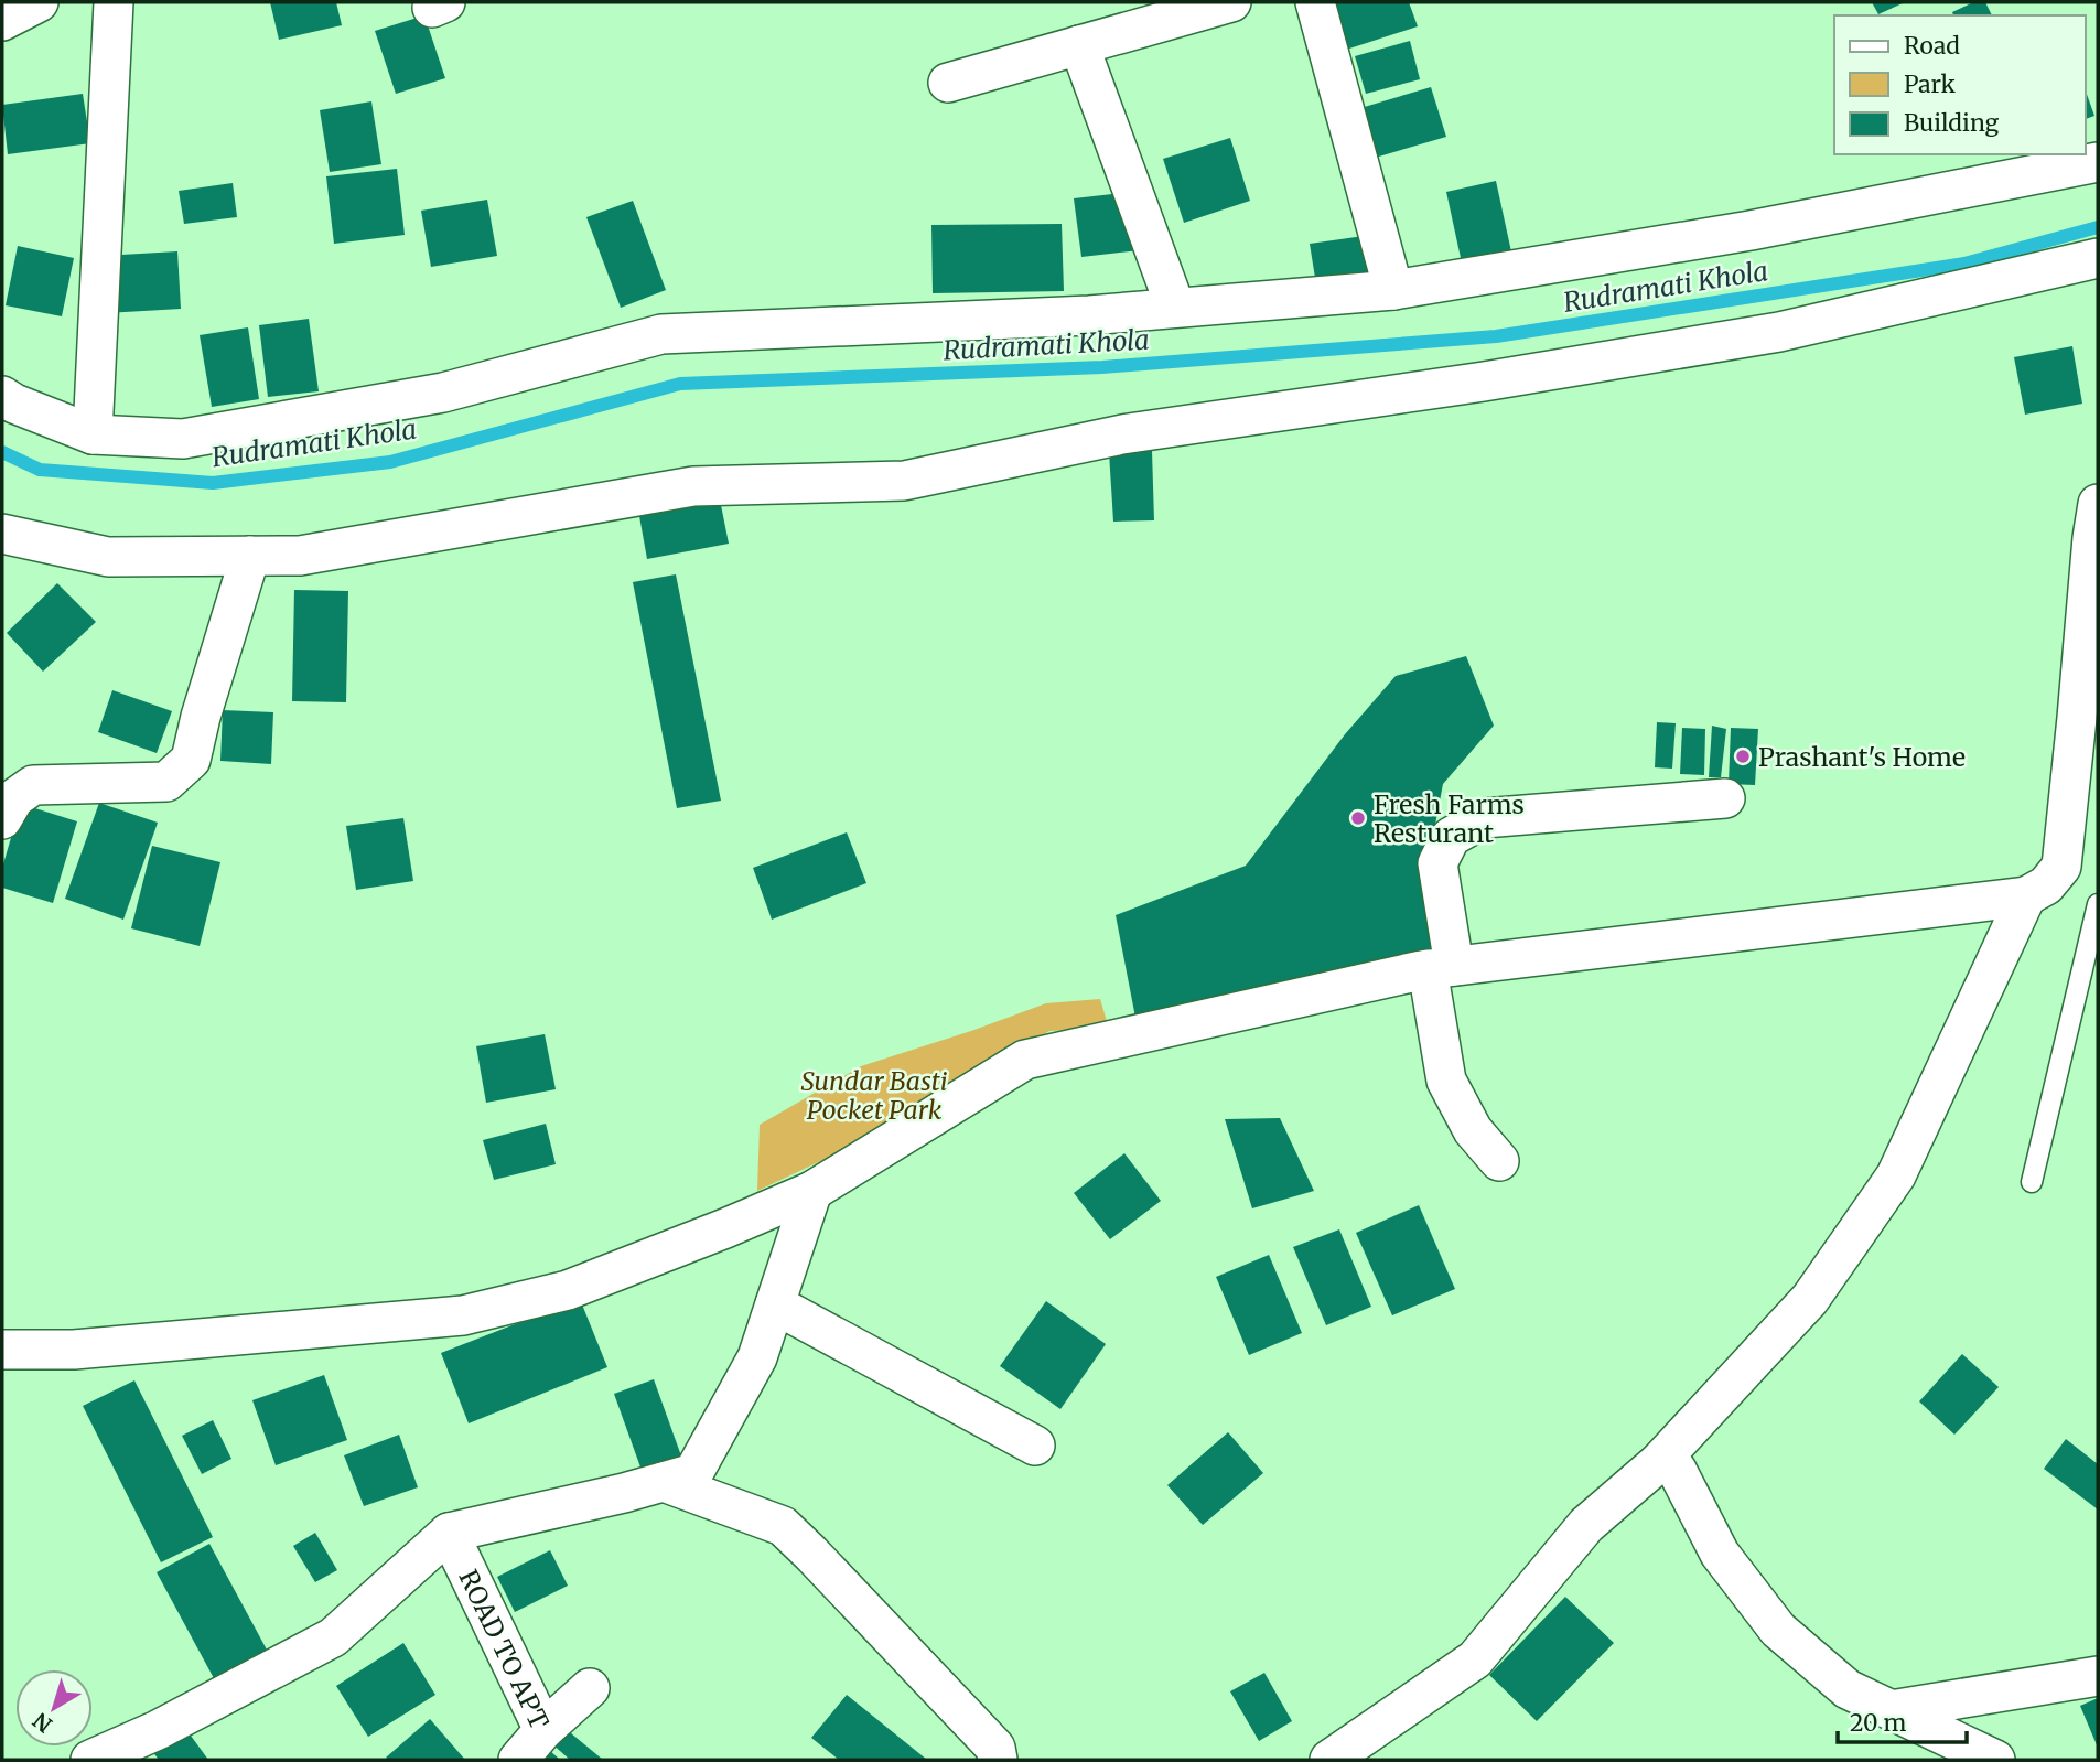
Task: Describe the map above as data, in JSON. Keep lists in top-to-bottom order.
{
  "streets": {
    "street": ["ROAD TO APT"]
  },
  "water": ["Rudramati Khola"],
  "parks": ["Sundar Basti Pocket Park"],
  "places": ["Prashant's Home", "Fresh Farms Resturant"],
  "legend": ["Road", "Park", "Building"],
  "scale_bar": "20 m",
  "north": "bottom left"
}
